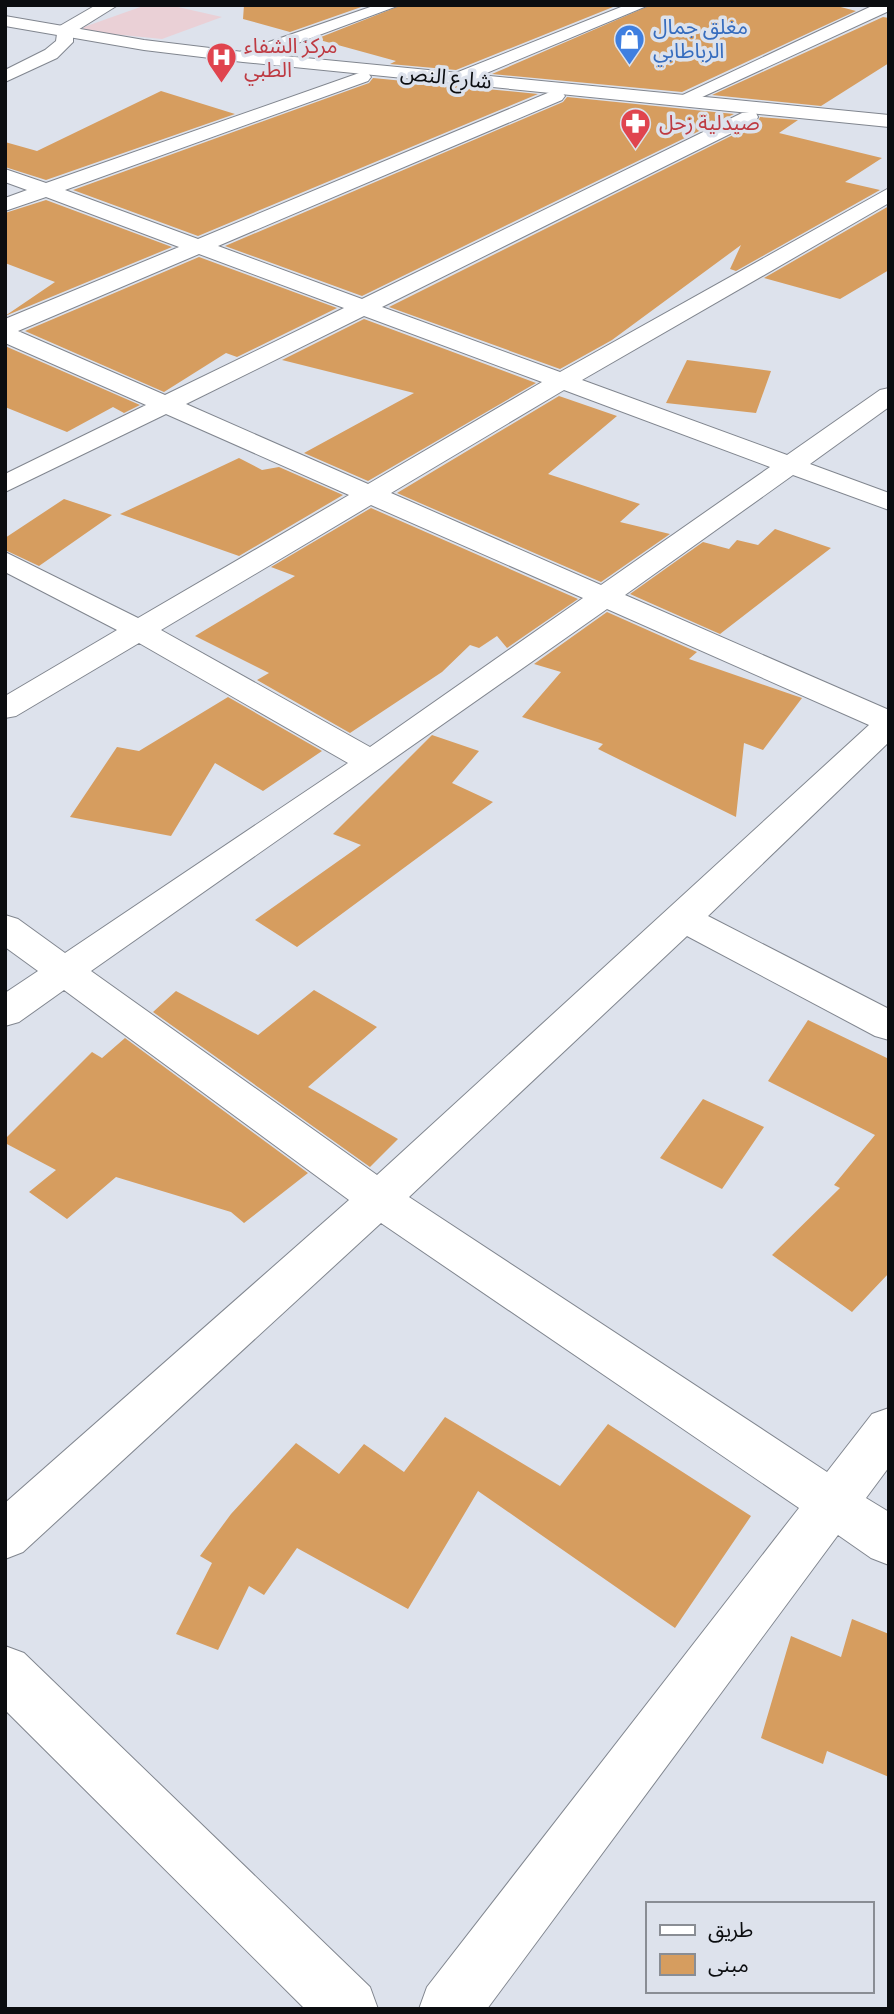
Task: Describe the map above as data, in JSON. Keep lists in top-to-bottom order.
{
  "streets": {
    "street": ["شارع النص"]
  },
  "places": {
    "shop": ["مغلق جمال الرباطابي"],
    "hospital": ["مركز الشفاء الطبي"],
    "pharmacy": ["صيدلية زحل"]
  },
  "legend": ["طريق", "مبنى"]
}
